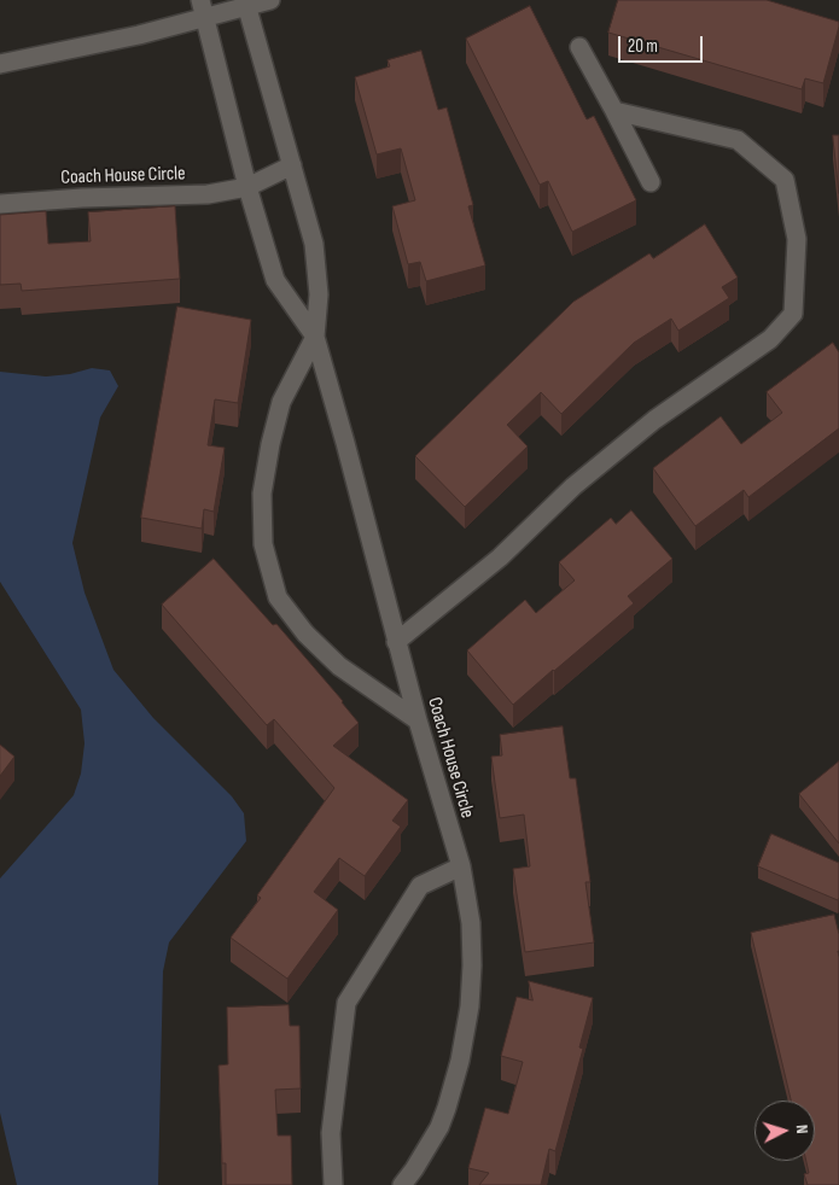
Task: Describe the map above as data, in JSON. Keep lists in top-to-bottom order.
{
  "streets": {
    "street": ["Coach House Circle"]
  },
  "scale_bar": "20 m",
  "north": "right"
}
